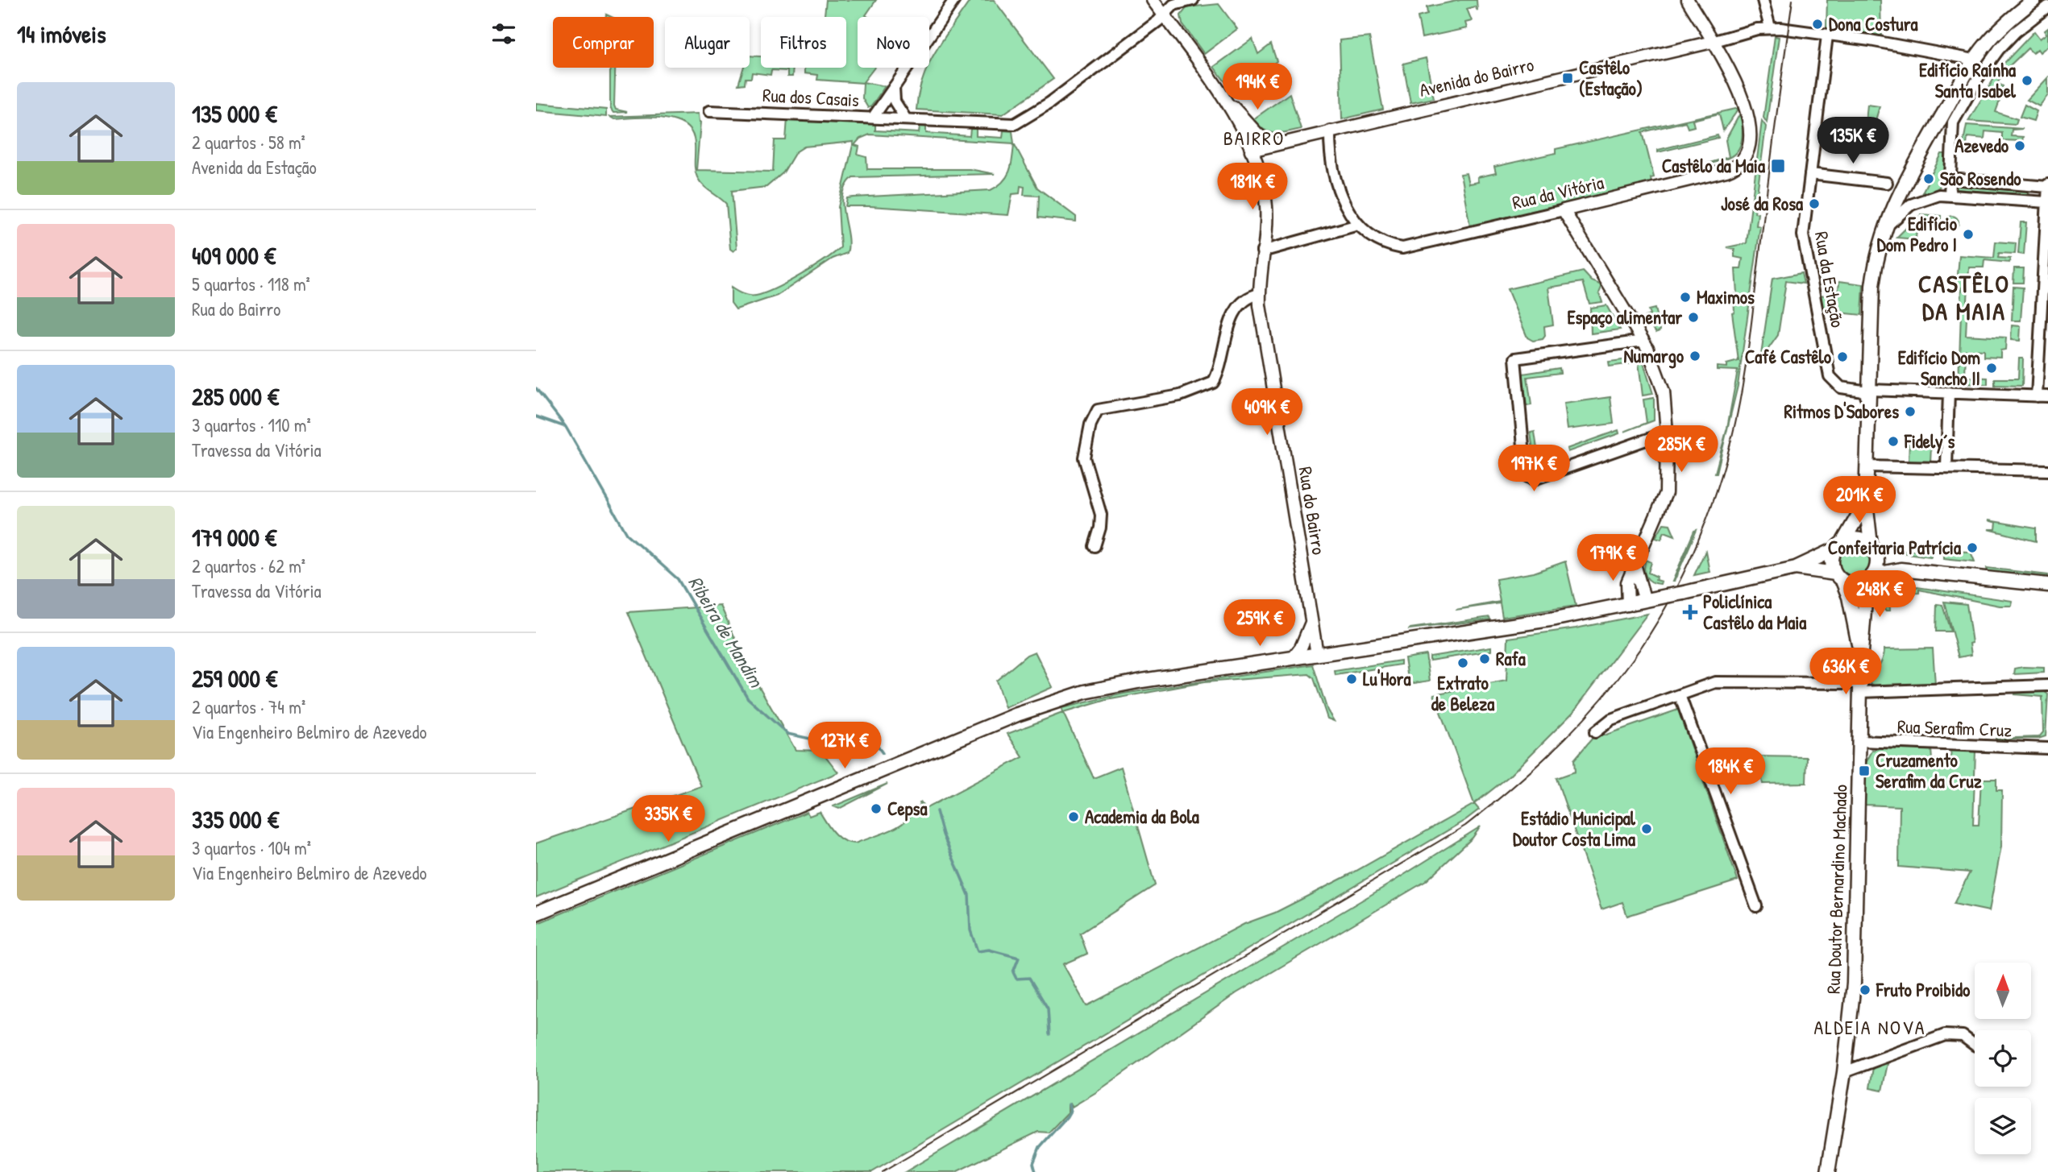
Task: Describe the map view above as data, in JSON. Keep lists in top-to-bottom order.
{
  "streets": {
    "main road": ["Rua Doutor Bernardino Machado"],
    "street": [
      "Avenida do Bairro",
      "Rua dos Casais",
      "Rua da Vitória",
      "Rua da Estação",
      "Rua do Bairro",
      "Rua Serafim Cruz"
    ]
  },
  "crossings": [
    ["Avenida do Bairro", "Rua da Vitória"],
    ["Avenida do Bairro", "Rua do Bairro"],
    ["Rua Serafim Cruz", "Rua Doutor Bernardino Machado"]
  ],
  "districts": ["BAIRRO", "CASTÊLO DA MAIA", "ALDEIA NOVA"],
  "water": ["Ribeira de Mandim"],
  "places": {
    "other": [
      "Dona Costura",
      "Edifício Raínha Santa Isabel",
      "Azevedo",
      "São Rosendo",
      "José da Rosa",
      "Edifício Dom Pedro I",
      "Maximos",
      "Espaço alimentar",
      "Numargo",
      "Café Castêlo",
      "Edifício Dom Sancho II",
      "Ritmos D'Sabores",
      "Fidely´s",
      "Confeitaria Patrícia",
      "Rafa",
      "Extrato de Beleza",
      "Lu'Hora",
      "Cepsa",
      "Academia da Bola",
      "Estádio Municipal Doutor Costa Lima",
      "Fruto Proibido"
    ],
    "transit": ["Castêlo (Estação)", "Castêlo da Maia", "Cruzamento Serafim da Cruz"],
    "health": ["Policlínica Castêlo da Maia"]
  },
  "north": "top",
  "page": {
    "heading": "14 imóveis",
    "chip": [
      "Comprar",
      "Alugar",
      "Filtros",
      "Novo"
    ],
    "price": [
      "194K €",
      "135K €",
      "181K €",
      "409K €",
      "285K €",
      "197K €",
      "201K €",
      "179K €",
      "248K €",
      "259K €",
      "636K €",
      "127K €",
      "184K €",
      "335K €"
    ],
    "list": [
      {
        "name": "135 000 €",
        "note": "2 quartos · 58 m² · Avenida da Estação"
      },
      {
        "name": "409 000 €",
        "note": "5 quartos · 118 m² · Rua do Bairro"
      },
      {
        "name": "285 000 €",
        "note": "3 quartos · 110 m² · Travessa da Vitória"
      },
      {
        "name": "179 000 €",
        "note": "2 quartos · 62 m² · Travessa da Vitória"
      },
      {
        "name": "259 000 €",
        "note": "2 quartos · 74 m² · Via Engenheiro Belmiro de Azevedo"
      },
      {
        "name": "335 000 €",
        "note": "3 quartos · 104 m² · Via Engenheiro Belmiro de Azevedo"
      }
    ]
  }
}
